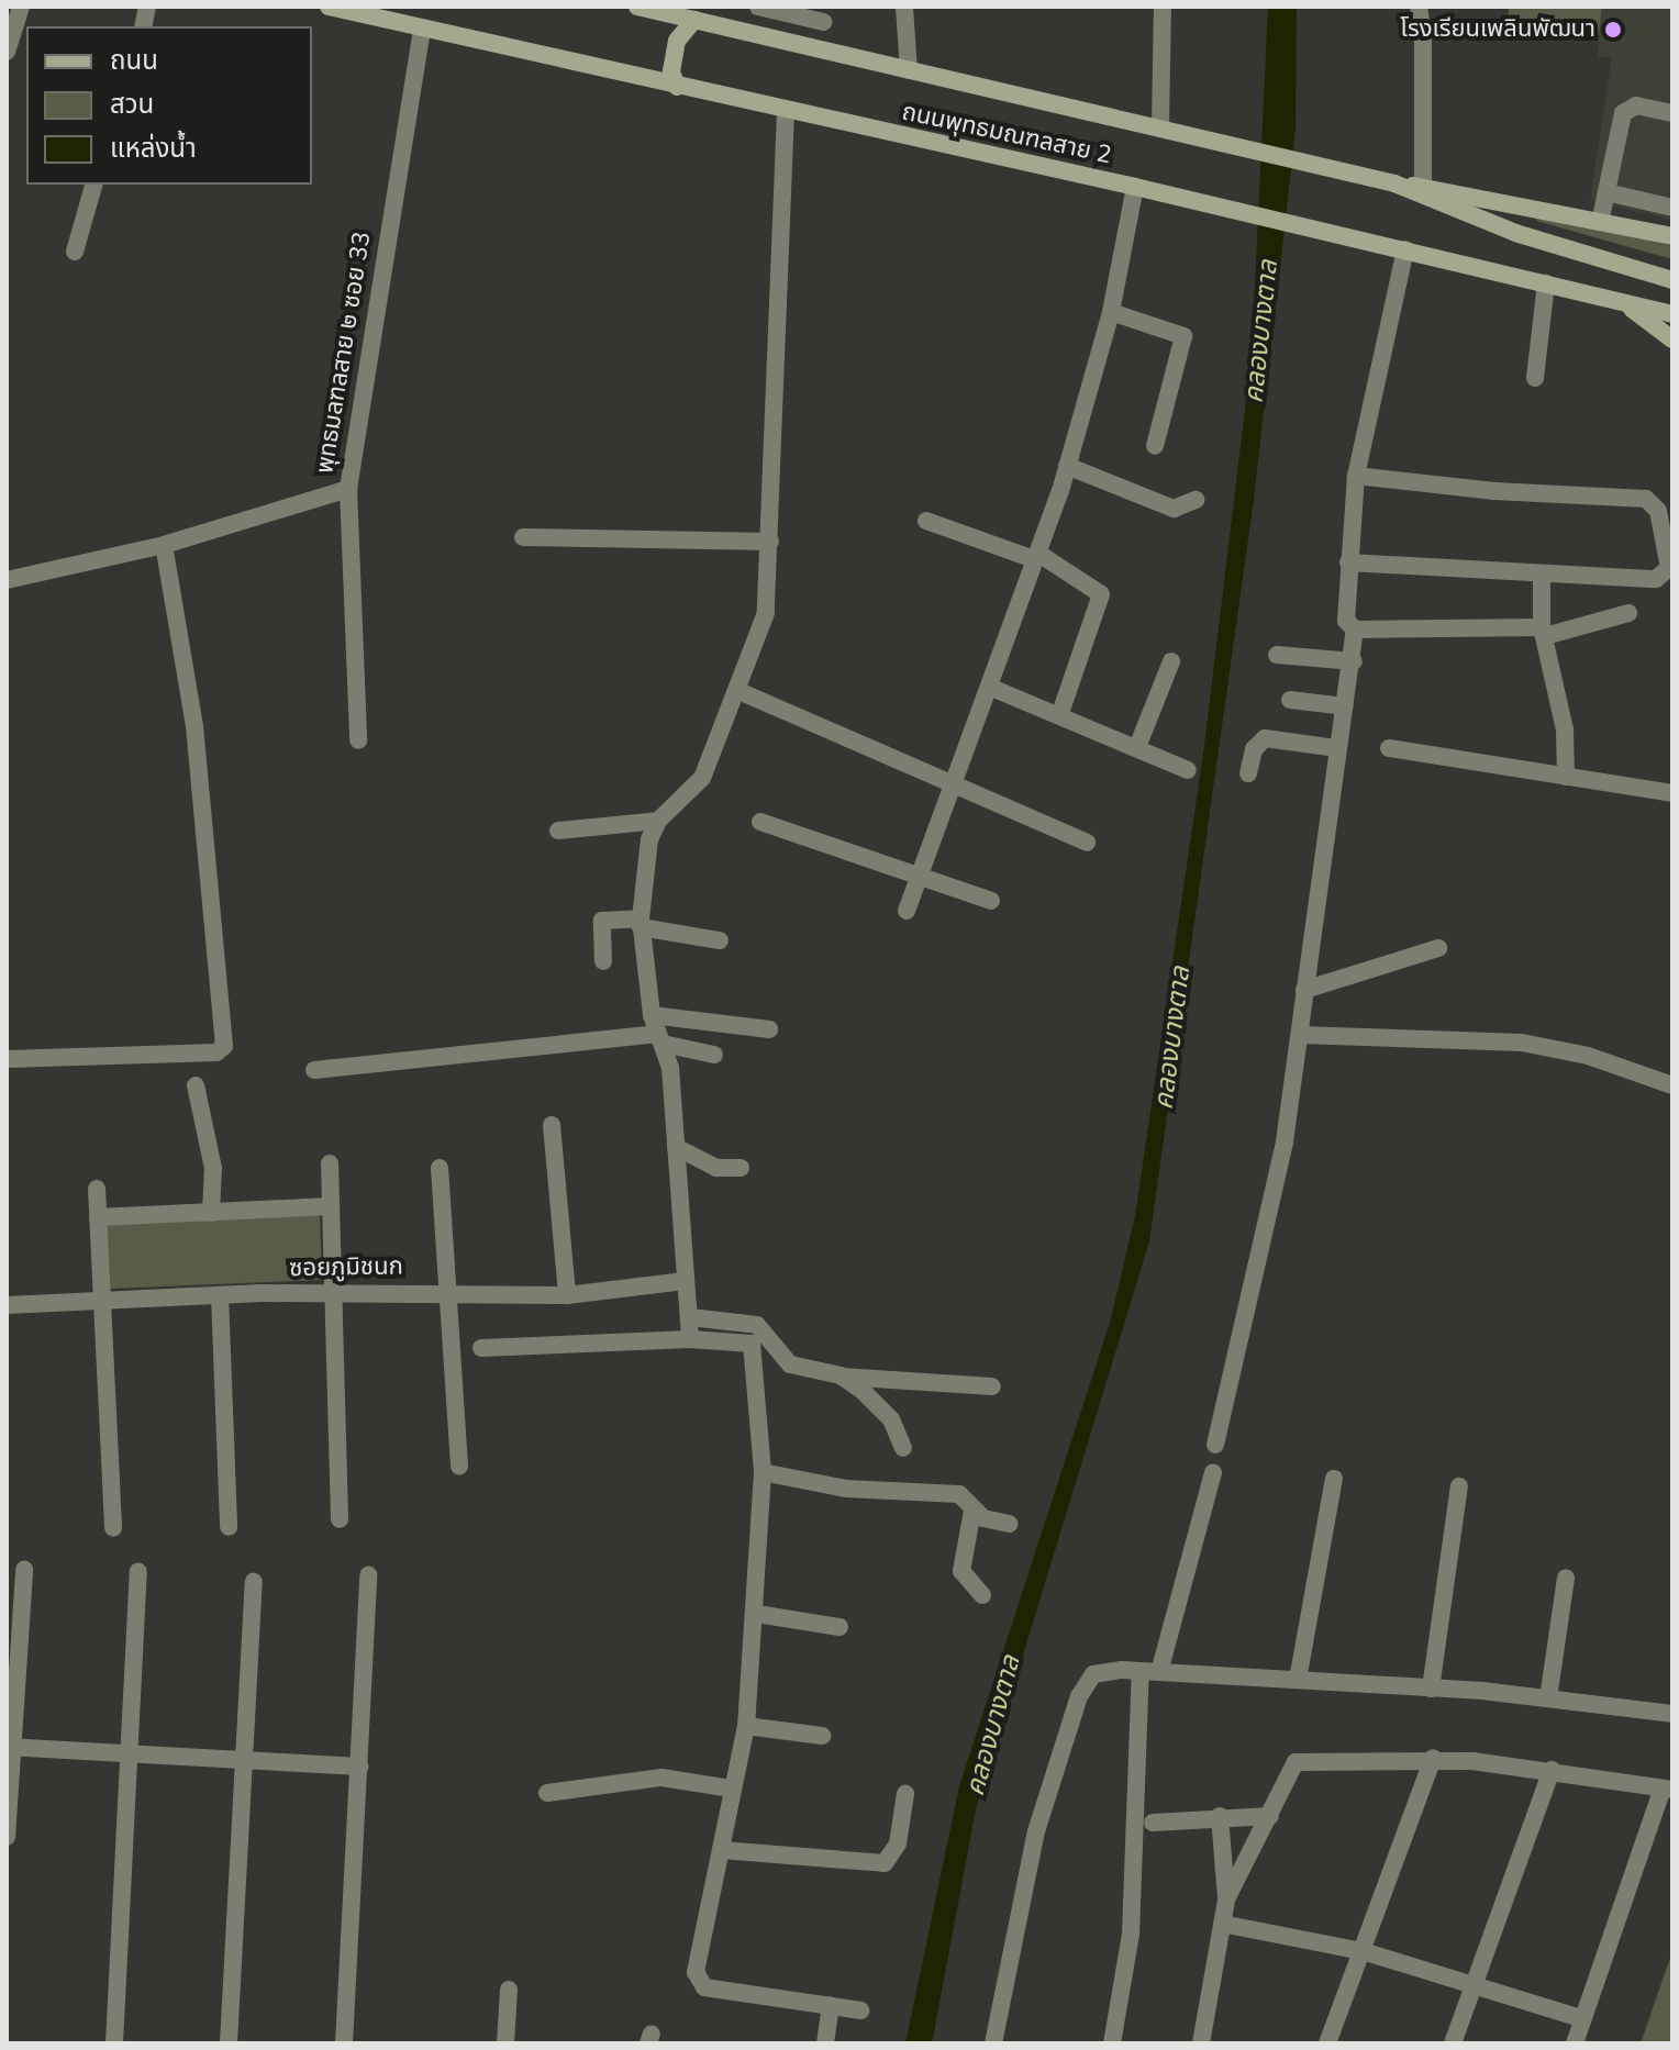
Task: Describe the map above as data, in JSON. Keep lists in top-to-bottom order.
{
  "streets": {
    "main road": ["ถนนพุทธมณฑลสาย 2"],
    "street": ["พุทธมลฑลสาย ๒ ซอย 33", "ซอยภูมิชนก"]
  },
  "crossings": [
    ["ถนนพุทธมณฑลสาย 2", "พุทธมลฑลสาย ๒ ซอย 33"]
  ],
  "water": ["คลองบางตาล"],
  "places": ["โรงเรียนเพลินพัฒนา"],
  "legend": ["ถนน", "สวน", "แหล่งน้ำ"]
}
